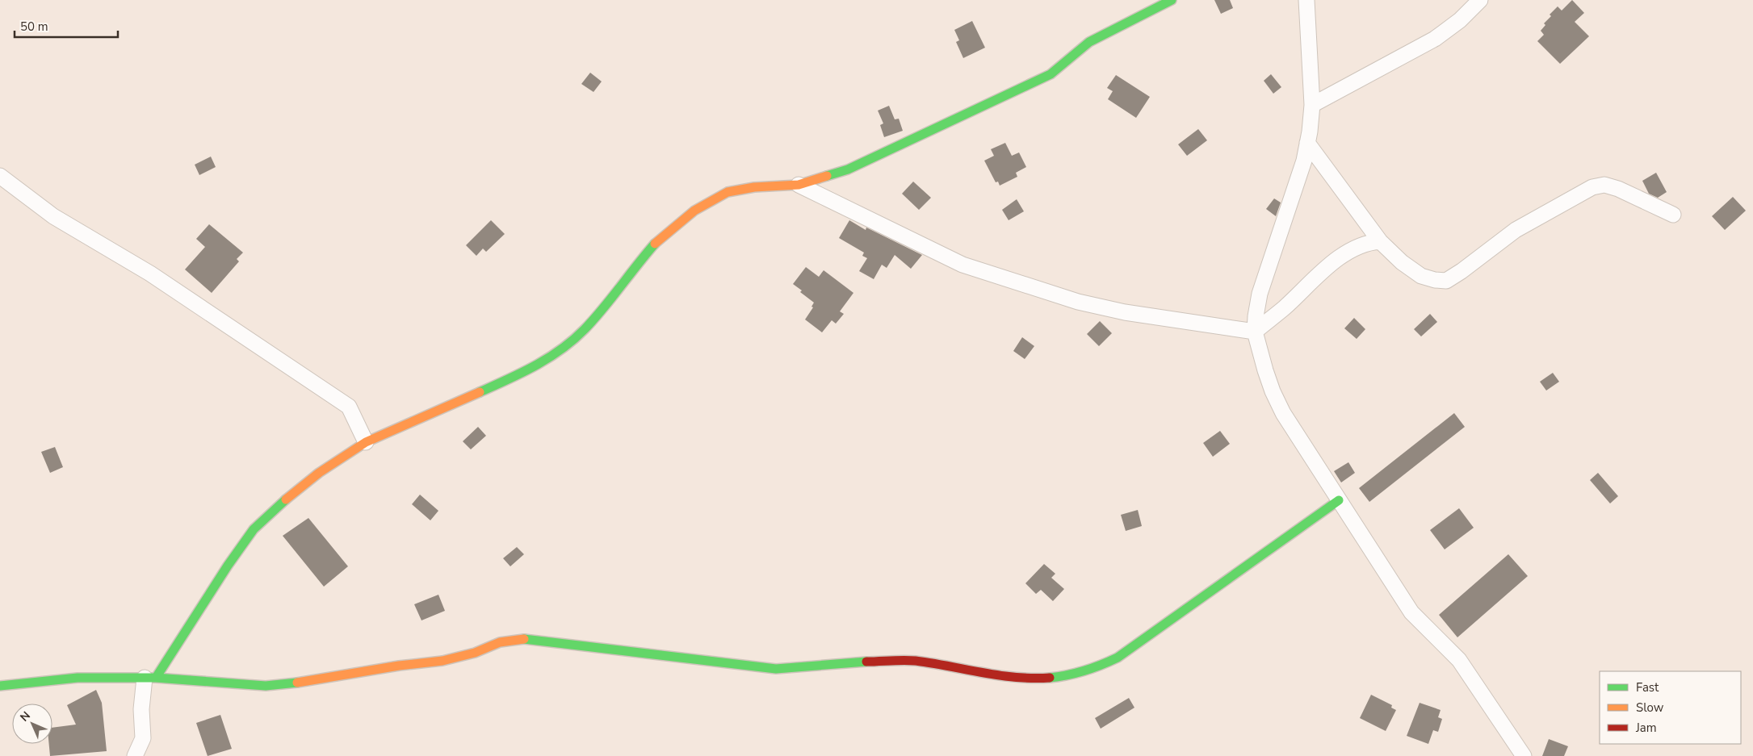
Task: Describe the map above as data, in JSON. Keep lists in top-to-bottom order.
{
  "legend": ["Fast", "Slow", "Jam"],
  "scale_bar": "50 m",
  "north": "top left"
}
